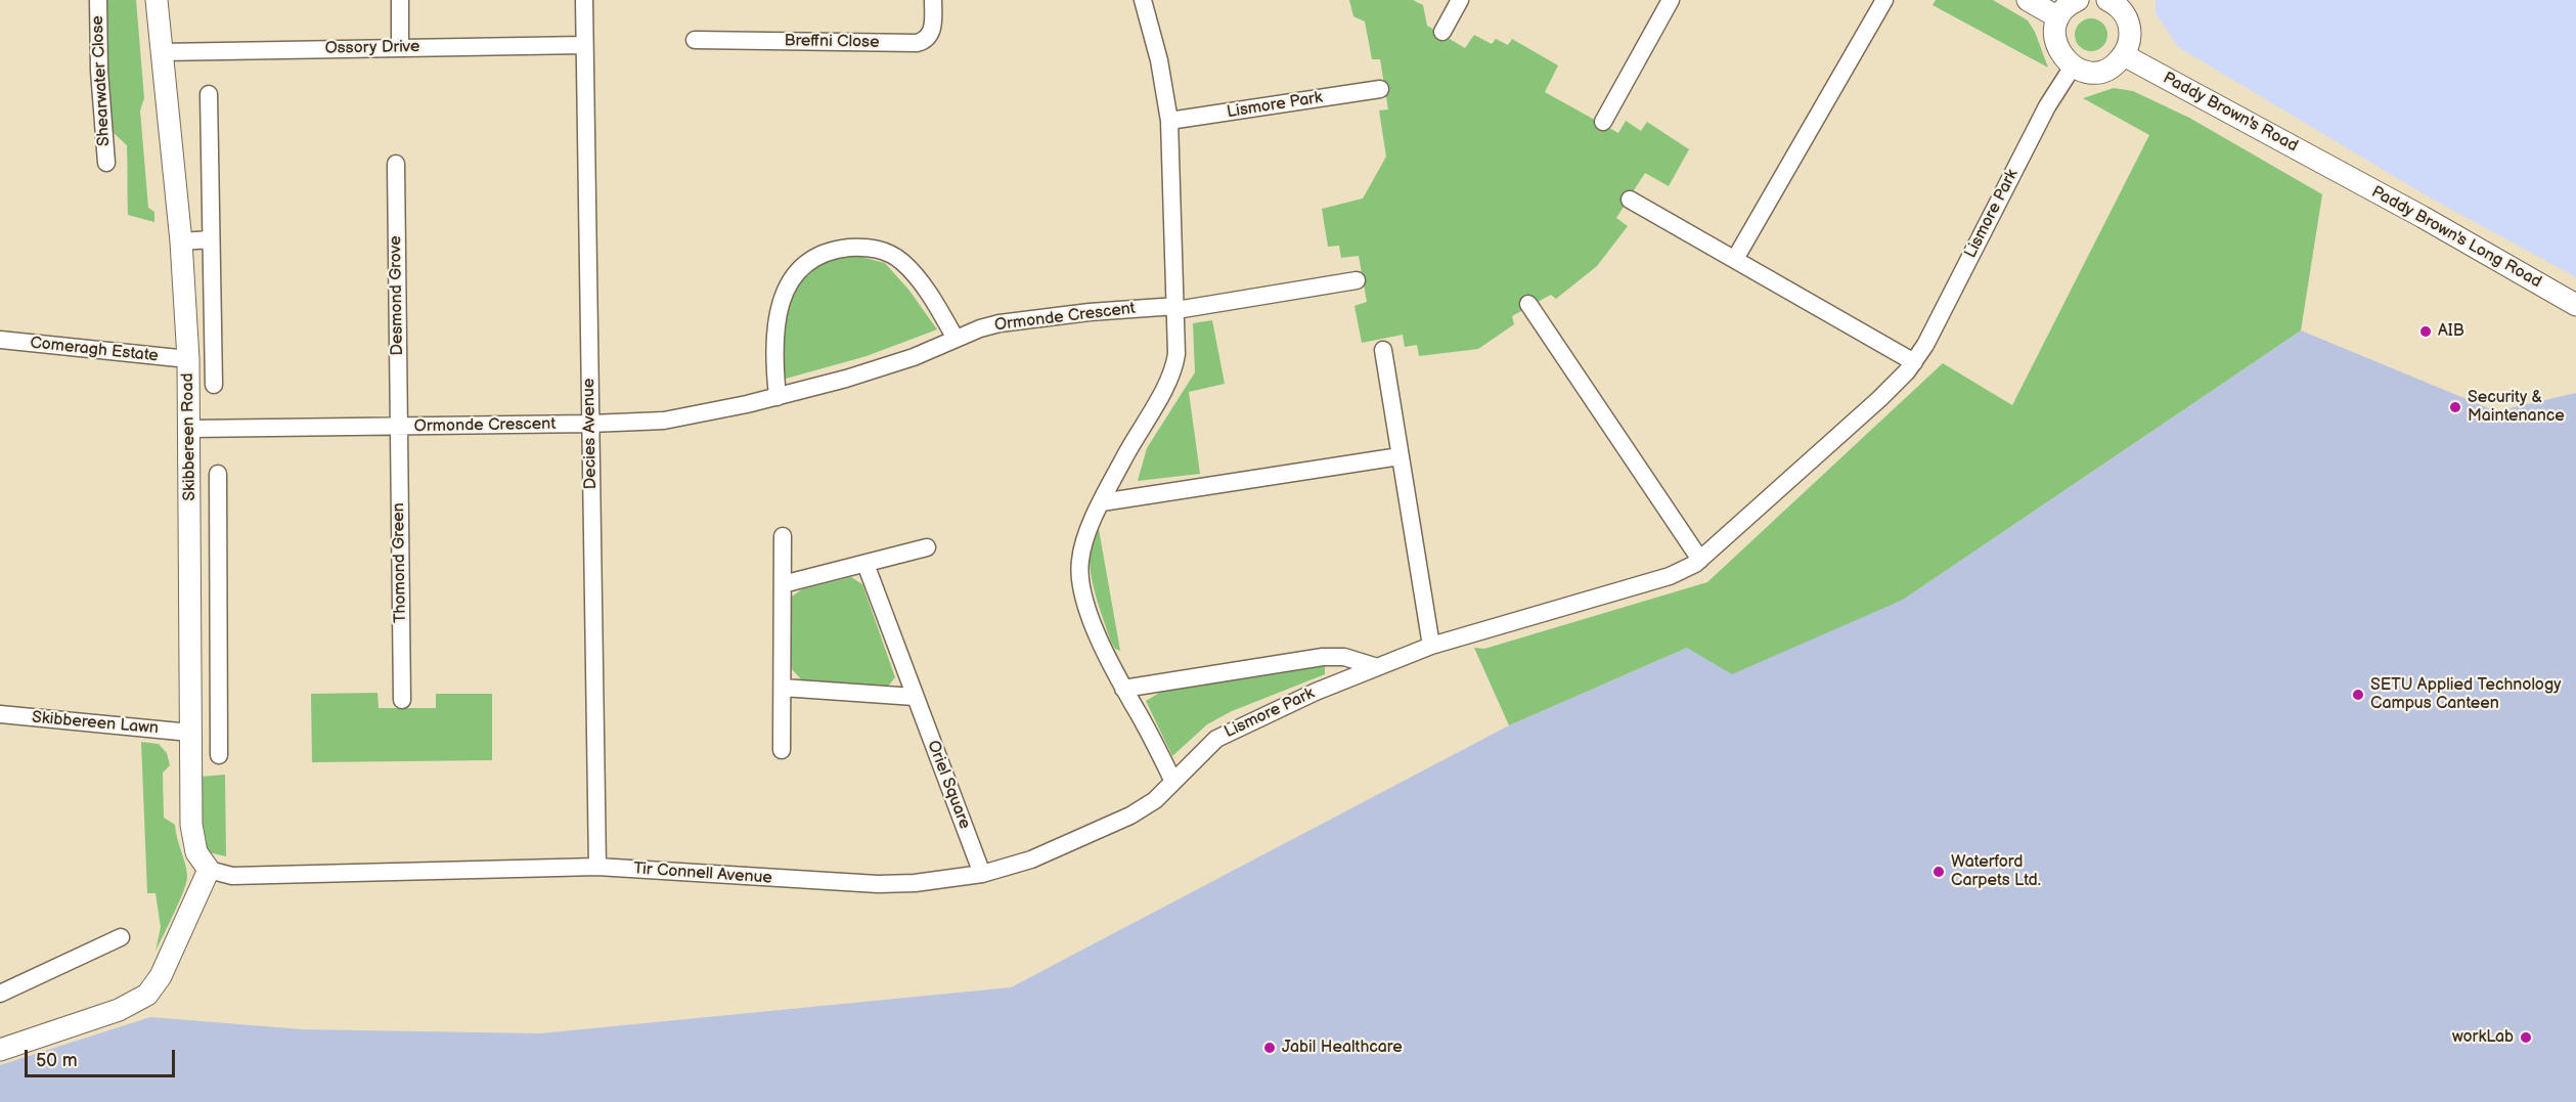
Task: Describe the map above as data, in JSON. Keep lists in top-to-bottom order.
{
  "streets": {
    "street": [
      "Breffni Close",
      "Ossory Drive",
      "Shearwater Close",
      "Lismore Park",
      "Paddy Brown's Road",
      "Desmond Grove",
      "Ormonde Crescent",
      "Comeragh Estate",
      "Decies Avenue",
      "Skibbereen Road",
      "Thomond Green",
      "Skibbereen Lawn",
      "Oriel Square",
      "Tir Connell Avenue"
    ]
  },
  "crossings": [
    ["Ossory Drive", "Decies Avenue"],
    ["Ossory Drive", "Skibbereen Road"],
    ["Lismore Park", "Tir Connell Avenue"],
    ["Desmond Grove", "Ormonde Crescent"],
    ["Desmond Grove", "Thomond Green"],
    ["Ormonde Crescent", "Decies Avenue"],
    ["Ormonde Crescent", "Skibbereen Road"],
    ["Ormonde Crescent", "Thomond Green"],
    ["Comeragh Estate", "Skibbereen Road"],
    ["Decies Avenue", "Tir Connell Avenue"],
    ["Skibbereen Road", "Skibbereen Lawn"],
    ["Skibbereen Road", "Tir Connell Avenue"],
    ["Oriel Square", "Tir Connell Avenue"]
  ],
  "places": [
    "AIB",
    "Security & Maintenance",
    "SETU Applied Technology Campus Canteen",
    "Waterford Carpets Ltd.",
    "workLab",
    "Jabil Healthcare"
  ],
  "scale_bar": "50 m"
}
